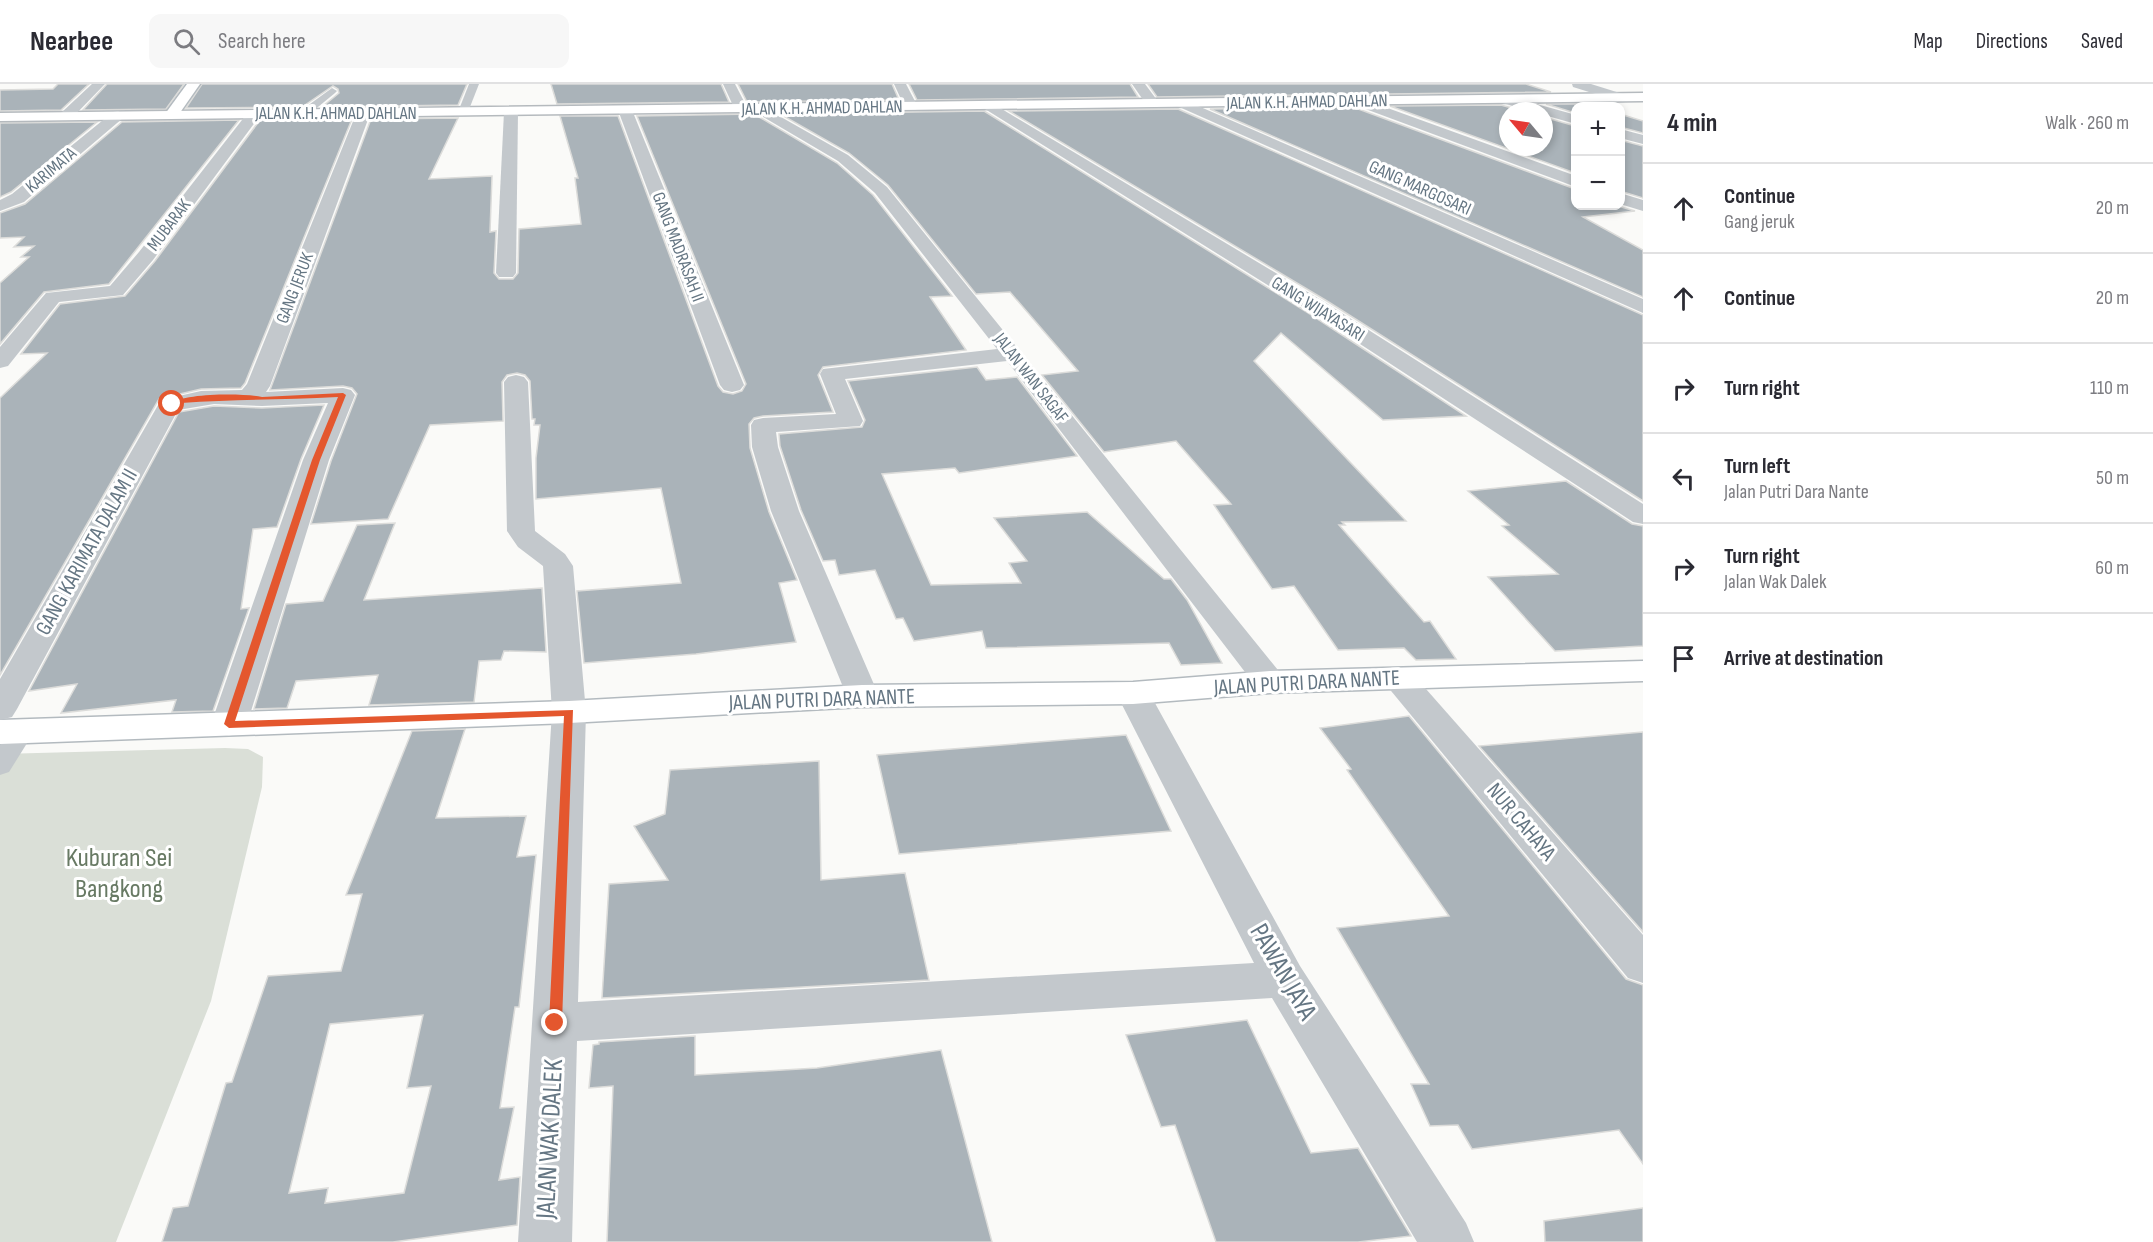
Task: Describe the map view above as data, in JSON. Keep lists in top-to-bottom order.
{
  "streets": {
    "main road": ["JALAN K.H. AHMAD DAHLAN", "JALAN PUTRI DARA NANTE"],
    "street": [
      "KARIMATA",
      "GANG MARGOSARI",
      "MUBARAK",
      "GANG MADRASAH II",
      "GANG JERUK",
      "GANG WIJAYASARI",
      "JALAN WAN SAGAF",
      "GANG KARIMATA DALAM II",
      "NUR CAHAYA",
      "PAWAN JAYA",
      "JALAN WAK DALEK"
    ]
  },
  "crossings": [
    ["JALAN K.H. AHMAD DAHLAN", "KARIMATA"],
    ["JALAN K.H. AHMAD DAHLAN", "GANG MARGOSARI"],
    ["JALAN K.H. AHMAD DAHLAN", "MUBARAK"],
    ["JALAN K.H. AHMAD DAHLAN", "GANG MADRASAH II"],
    ["JALAN K.H. AHMAD DAHLAN", "GANG JERUK"],
    ["JALAN K.H. AHMAD DAHLAN", "GANG WIJAYASARI"],
    ["JALAN K.H. AHMAD DAHLAN", "JALAN WAN SAGAF"],
    ["GANG JERUK", "GANG KARIMATA DALAM II"],
    ["JALAN WAN SAGAF", "JALAN PUTRI DARA NANTE"],
    ["GANG KARIMATA DALAM II", "JALAN PUTRI DARA NANTE"],
    ["JALAN PUTRI DARA NANTE", "NUR CAHAYA"],
    ["JALAN PUTRI DARA NANTE", "PAWAN JAYA"],
    ["JALAN PUTRI DARA NANTE", "JALAN WAK DALEK"]
  ],
  "parks": ["Kuburan Sei Bangkong"],
  "north": "top left",
  "page": {
    "header": "Nearbee",
    "search": "Search here",
    "nav": ["Map", "Directions", "Saved"],
    "heading": ["4 min", "Walk · 260 m"],
    "map_buttons": ["+", "−"],
    "list": [
      ["Continue", "Gang jeruk", "20 m"],
      ["Continue", "20 m"],
      ["Turn right", "110 m"],
      ["Turn left", "Jalan Putri Dara Nante", "50 m"],
      ["Turn right", "Jalan Wak Dalek", "60 m"],
      "Arrive at destination"
    ]
  }
}
